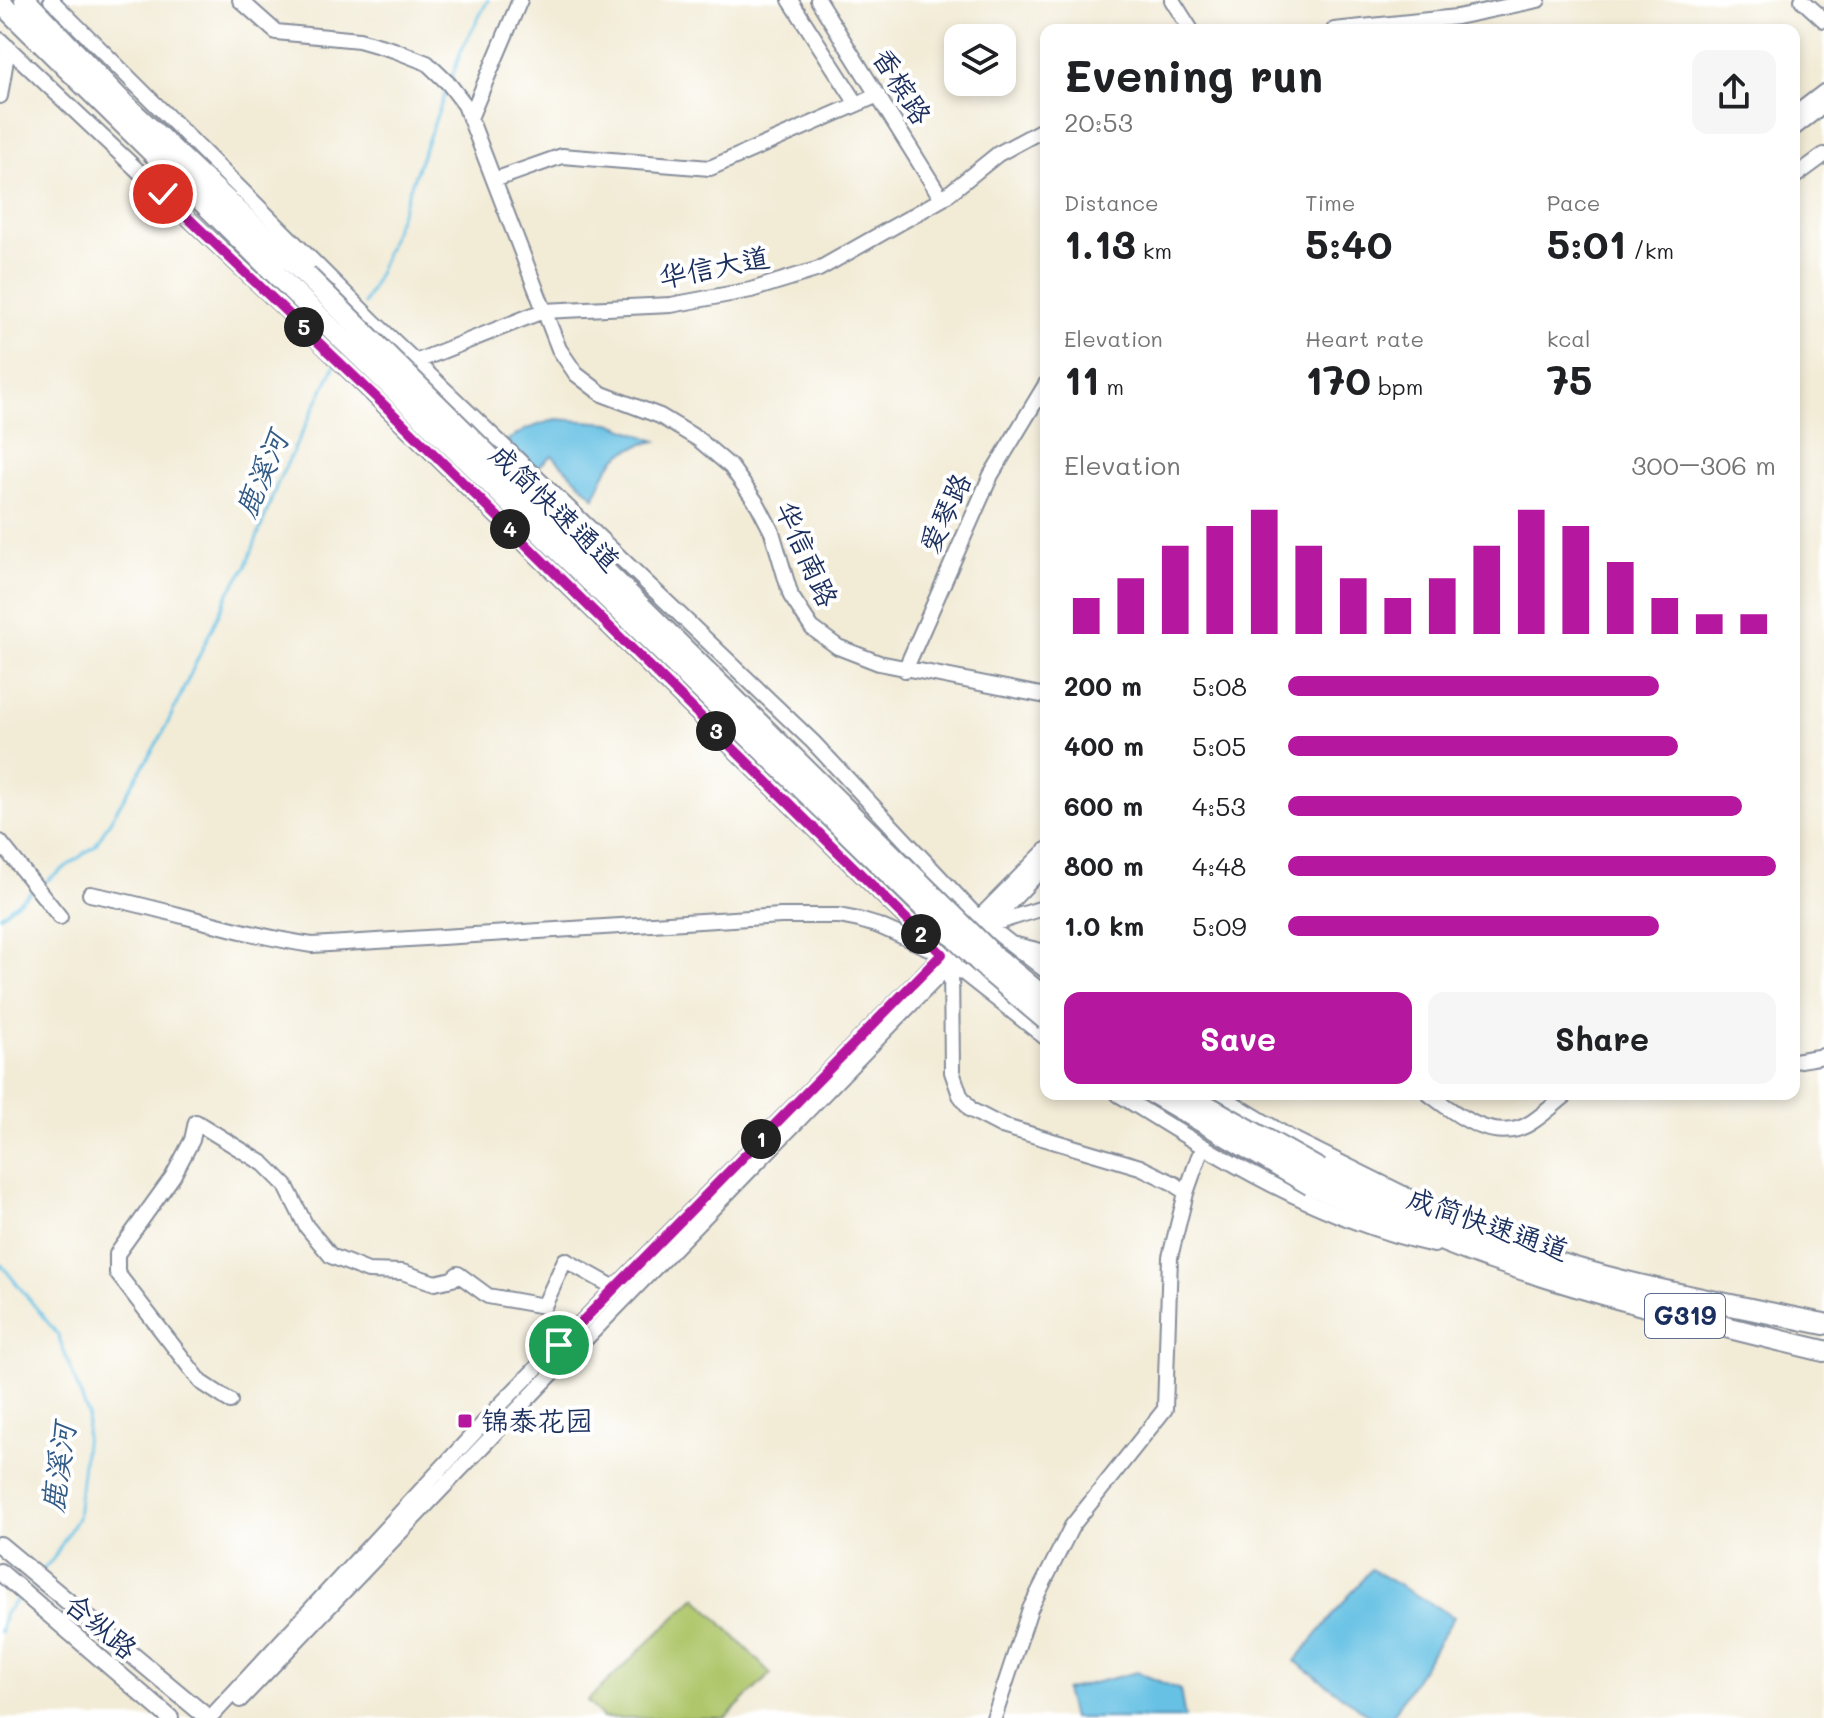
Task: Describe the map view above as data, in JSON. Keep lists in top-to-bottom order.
{
  "streets": {
    "highway": ["成简快速通道", "G319"],
    "main road": ["合纵路"],
    "street": [
      "香槟路",
      "华信大道",
      "爱琴路",
      "华信南路"
    ]
  },
  "crossings": [
    ["香槟路", "华信大道"],
    ["华信大道", "华信南路"],
    ["爱琴路", "华信南路"]
  ],
  "water": ["鹿溪河"],
  "places": {
    "transit": ["锦泰花园"]
  },
  "page": {
    "heading": ["Evening run", "20:53"],
    "stats": [
      ["Distance", "1.13 km"],
      ["Time", "5:40"],
      ["Pace", "5:01 /km"],
      ["Elevation", "11 m"],
      ["Heart rate", "170 bpm"],
      ["kcal", "75"]
    ],
    "pins": [
      "5",
      "4",
      "3",
      "2",
      "1"
    ],
    "chart": ["Elevation", "300–306 m"],
    "list": [
      {
        "name": "200 m",
        "note": "5:08"
      },
      {
        "name": "400 m",
        "note": "5:05"
      },
      {
        "name": "600 m",
        "note": "4:53"
      },
      {
        "name": "800 m",
        "note": "4:48"
      },
      {
        "name": "1.0 km",
        "note": "5:09"
      }
    ],
    "buttons": ["Save", "Share"]
  }
}
